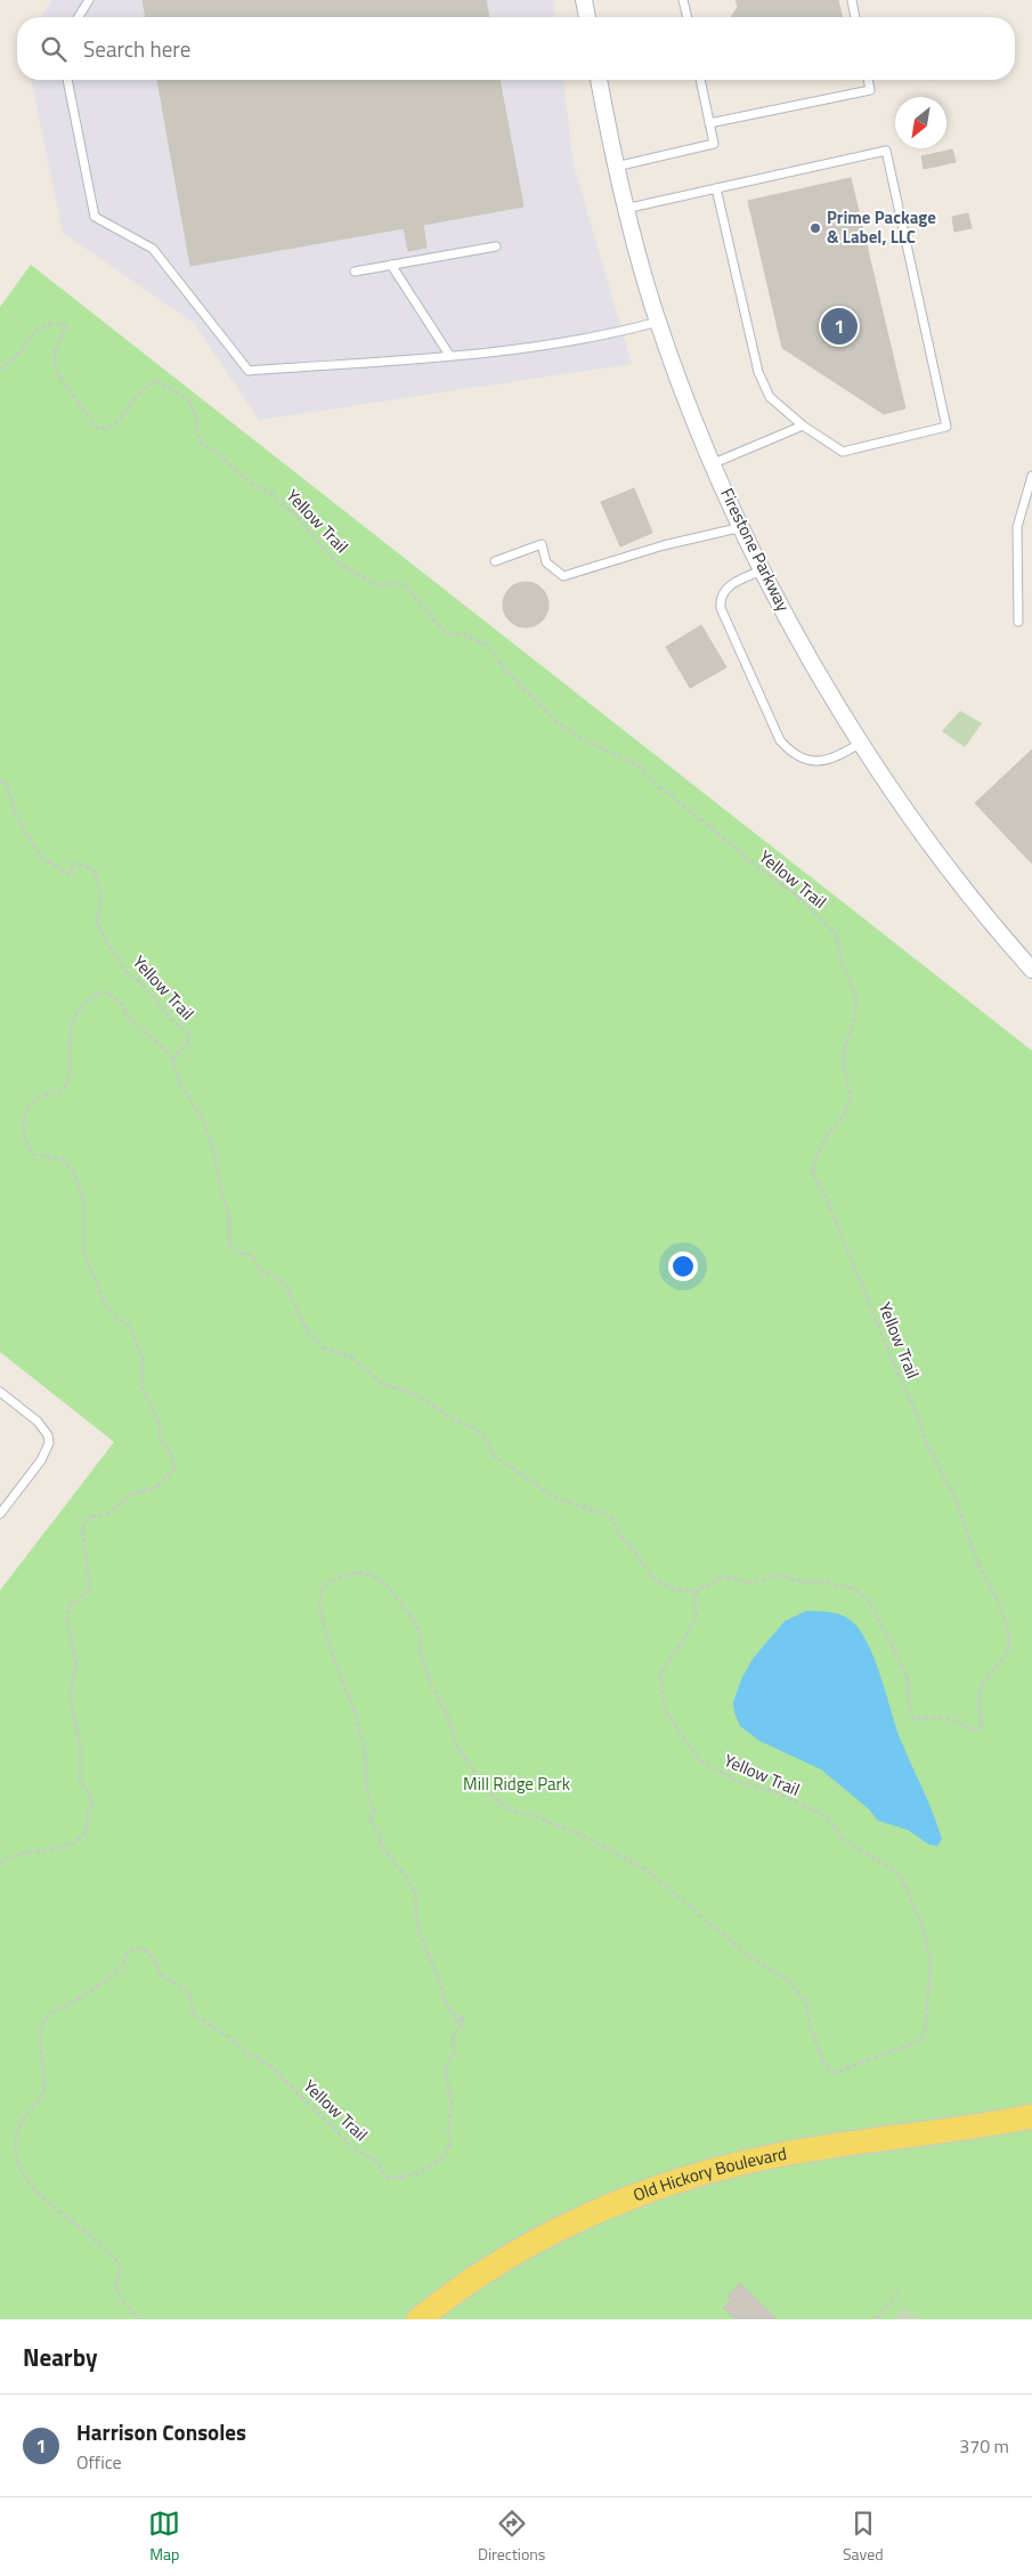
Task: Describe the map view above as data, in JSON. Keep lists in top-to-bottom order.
{
  "streets": {
    "main road": ["Old Hickory Boulevard"],
    "street": ["Firestone Parkway"],
    "path": ["Yellow Trail"]
  },
  "parks": ["Mill Ridge Park"],
  "places": ["Prime Package & Label, LLC"],
  "north": "bottom left",
  "page": {
    "search": "Search here",
    "pins": "1",
    "heading": "Nearby",
    "list": [
      {
        "mark": "1",
        "name": "Harrison Consoles",
        "note": "Office",
        "value": "370 m"
      }
    ],
    "nav": ["Map", "Directions", "Saved"]
  }
}
